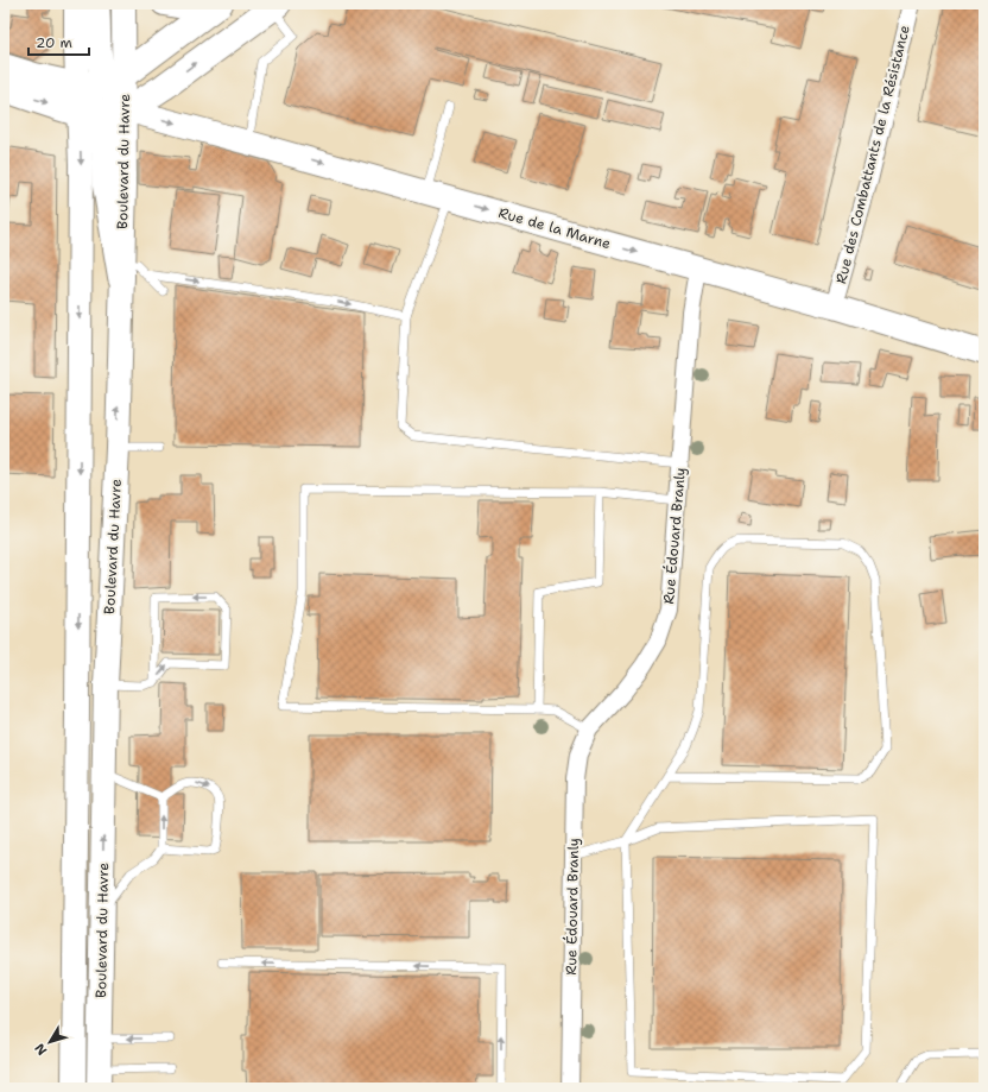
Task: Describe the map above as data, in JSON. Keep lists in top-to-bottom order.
{
  "streets": {
    "main road": ["Boulevard du Havre", "Rue de la Marne"],
    "street": ["Rue des Combattants de la Résistance", "Rue Édouard Branly"]
  },
  "crossings": [
    ["Rue des Combattants de la Résistance", "Rue de la Marne"],
    ["Boulevard du Havre", "Rue de la Marne"],
    ["Rue de la Marne", "Rue Édouard Branly"]
  ],
  "one_way": ["Rue de la Marne"],
  "scale_bar": "20 m",
  "north": "bottom left"
}
